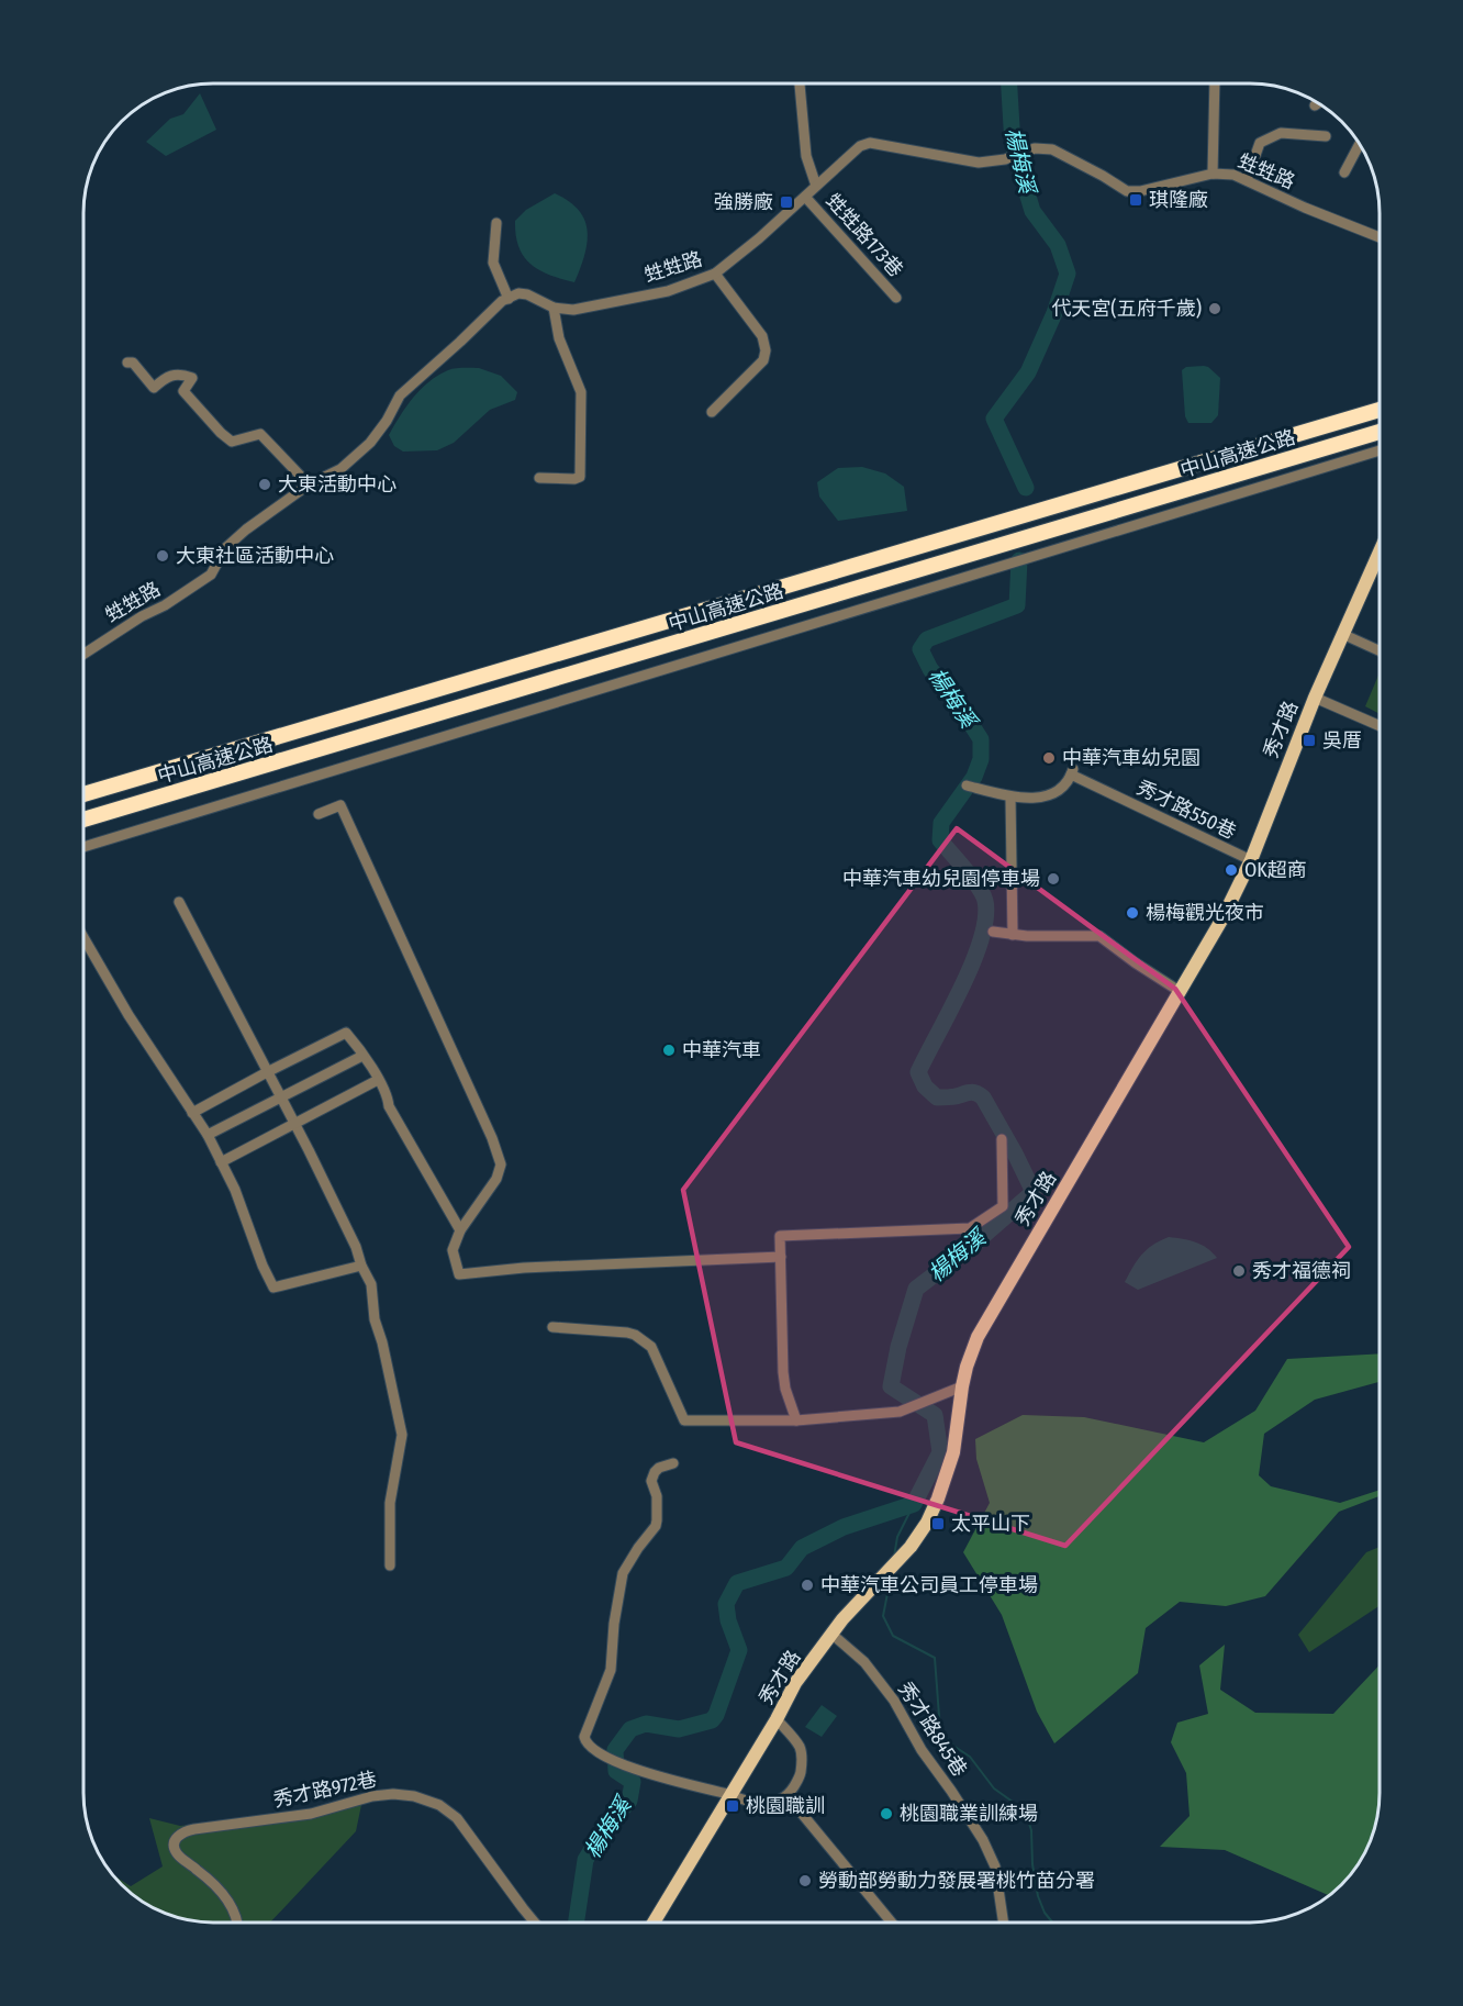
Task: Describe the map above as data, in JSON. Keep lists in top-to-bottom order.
{
  "streets": {
    "highway": ["中山高速公路"],
    "main road": ["秀才路"],
    "street": [
      "甡甡路",
      "甡甡路173巷",
      "秀才路550巷",
      "秀才路845巷",
      "秀才路972巷"
    ]
  },
  "crossings": [
    ["甡甡路", "甡甡路173巷"],
    ["秀才路", "秀才路550巷"],
    ["秀才路", "秀才路845巷"]
  ],
  "water": ["楊梅溪"],
  "places": {
    "transit": [
      "琪隆廠",
      "強勝廠",
      "吳厝",
      "太平山下",
      "桃園職訓"
    ],
    "other": [
      "代天宮(五府千歲)",
      "大東活動中心",
      "大東社區活動中心",
      "中華汽車幼兒園",
      "OK超商",
      "中華汽車幼兒園停車場",
      "楊梅觀光夜市",
      "中華汽車",
      "秀才福德祠",
      "中華汽車公司員工停車場",
      "桃園職業訓練場",
      "勞動部勞動力發展署桃竹苗分署"
    ]
  }
}
